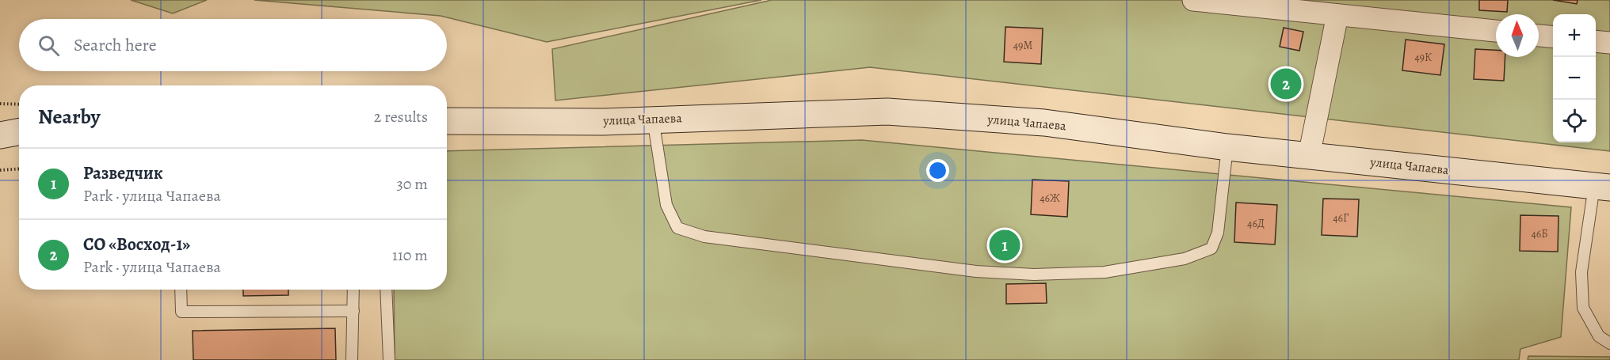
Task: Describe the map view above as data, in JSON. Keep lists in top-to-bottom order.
{
  "streets": {
    "street": ["улица Чапаева"]
  },
  "house_numbers": [
    "49М",
    "49К",
    "46Ж",
    "46Г",
    "46Д",
    "46Б"
  ],
  "north": "top",
  "page": {
    "map_buttons": ["+", "−"],
    "search": "Search here",
    "pins": ["2", "1"],
    "heading": ["Nearby", "2 results"],
    "list": [
      {
        "mark": "1",
        "name": "Разведчик",
        "note": "Park · улица Чапаева",
        "value": "30 m"
      },
      {
        "mark": "2",
        "name": "СО «Восход-1»",
        "note": "Park · улица Чапаева",
        "value": "110 m"
      }
    ]
  }
}
